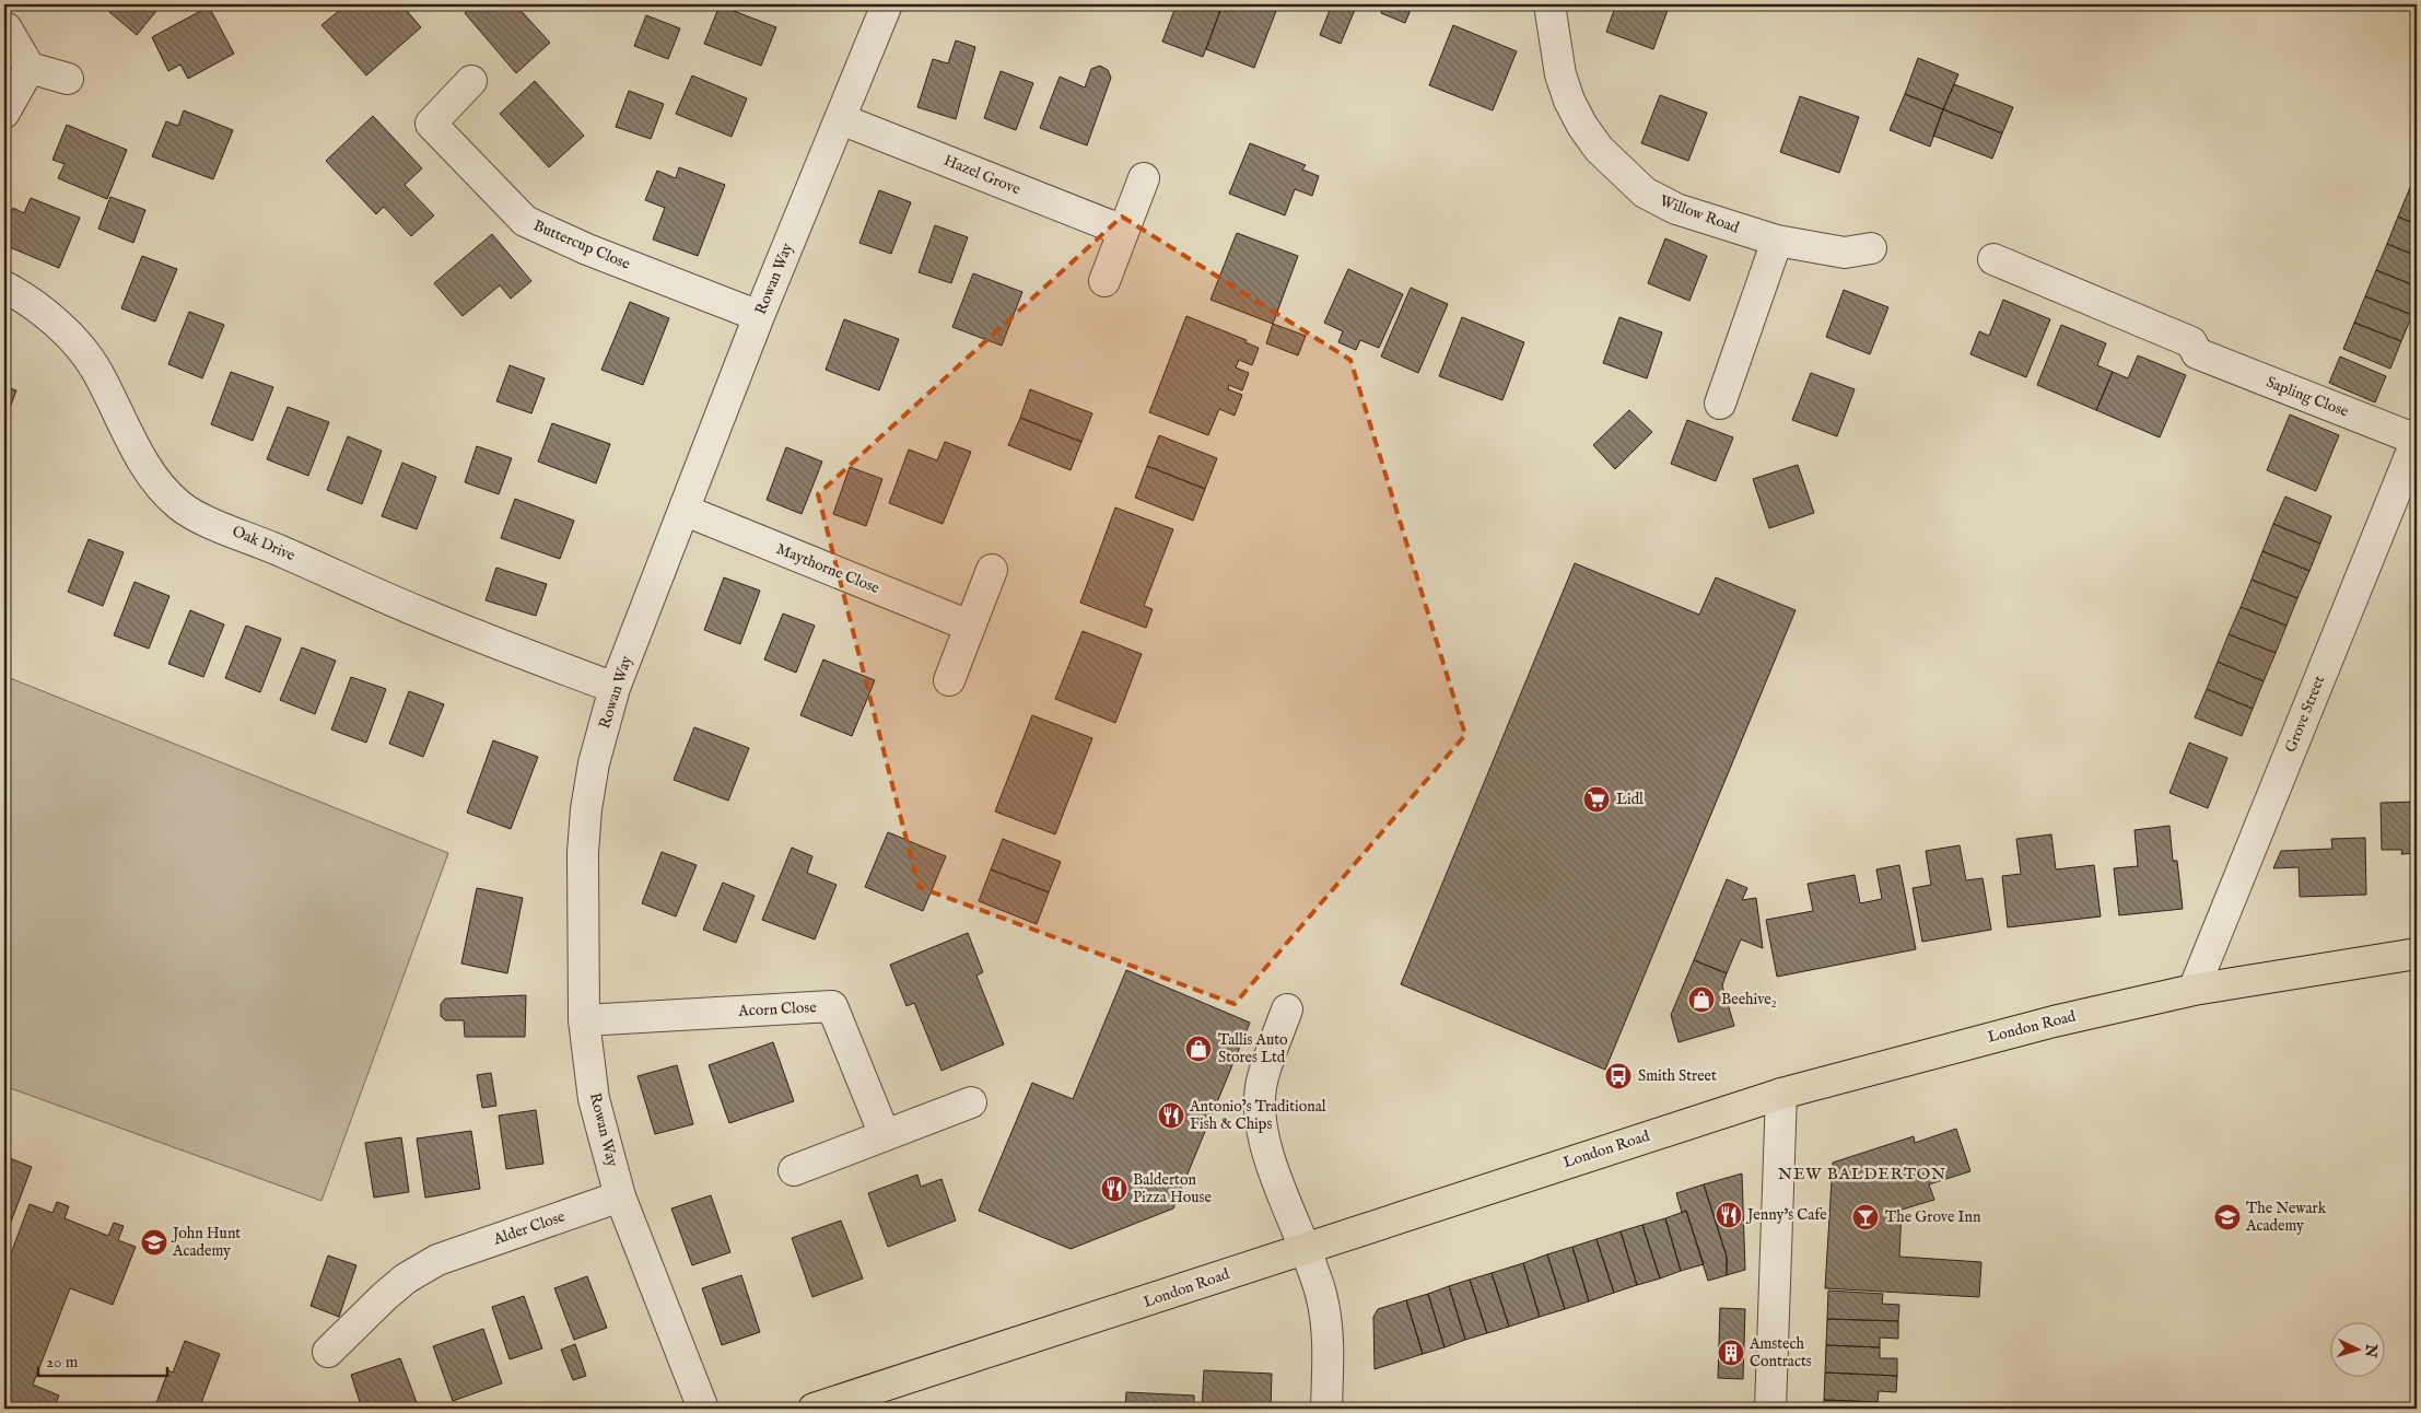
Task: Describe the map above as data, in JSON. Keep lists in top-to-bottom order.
{
  "streets": {
    "main road": ["London Road"],
    "street": [
      "Hazel Grove",
      "Willow Road",
      "Buttercup Close",
      "Rowan Way",
      "Sapling Close",
      "Oak Drive",
      "Maythorne Close",
      "Grove Street",
      "Acorn Close",
      "Alder Close"
    ]
  },
  "crossings": [
    ["Hazel Grove", "Rowan Way"],
    ["Buttercup Close", "Rowan Way"],
    ["Rowan Way", "Oak Drive"],
    ["Rowan Way", "Maythorne Close"],
    ["Rowan Way", "Acorn Close"],
    ["Rowan Way", "Alder Close"],
    ["Sapling Close", "Grove Street"],
    ["Grove Street", "London Road"]
  ],
  "districts": ["NEW BALDERTON"],
  "places": {
    "supermarket": ["Lidl"],
    "shop": ["Beehive₂", "Tallis Auto Stores Ltd"],
    "bus stop": ["Smith Street"],
    "restaurant": ["Antonio’s Traditional Fish & Chips", "Balderton Pizza House", "Jenny's Cafe"],
    "bar": ["The Grove Inn"],
    "school or university": ["The Newark Academy", "John Hunt Academy"],
    "building": ["Amstech Contracts"]
  },
  "scale_bar": "20 m",
  "north": "right"
}
